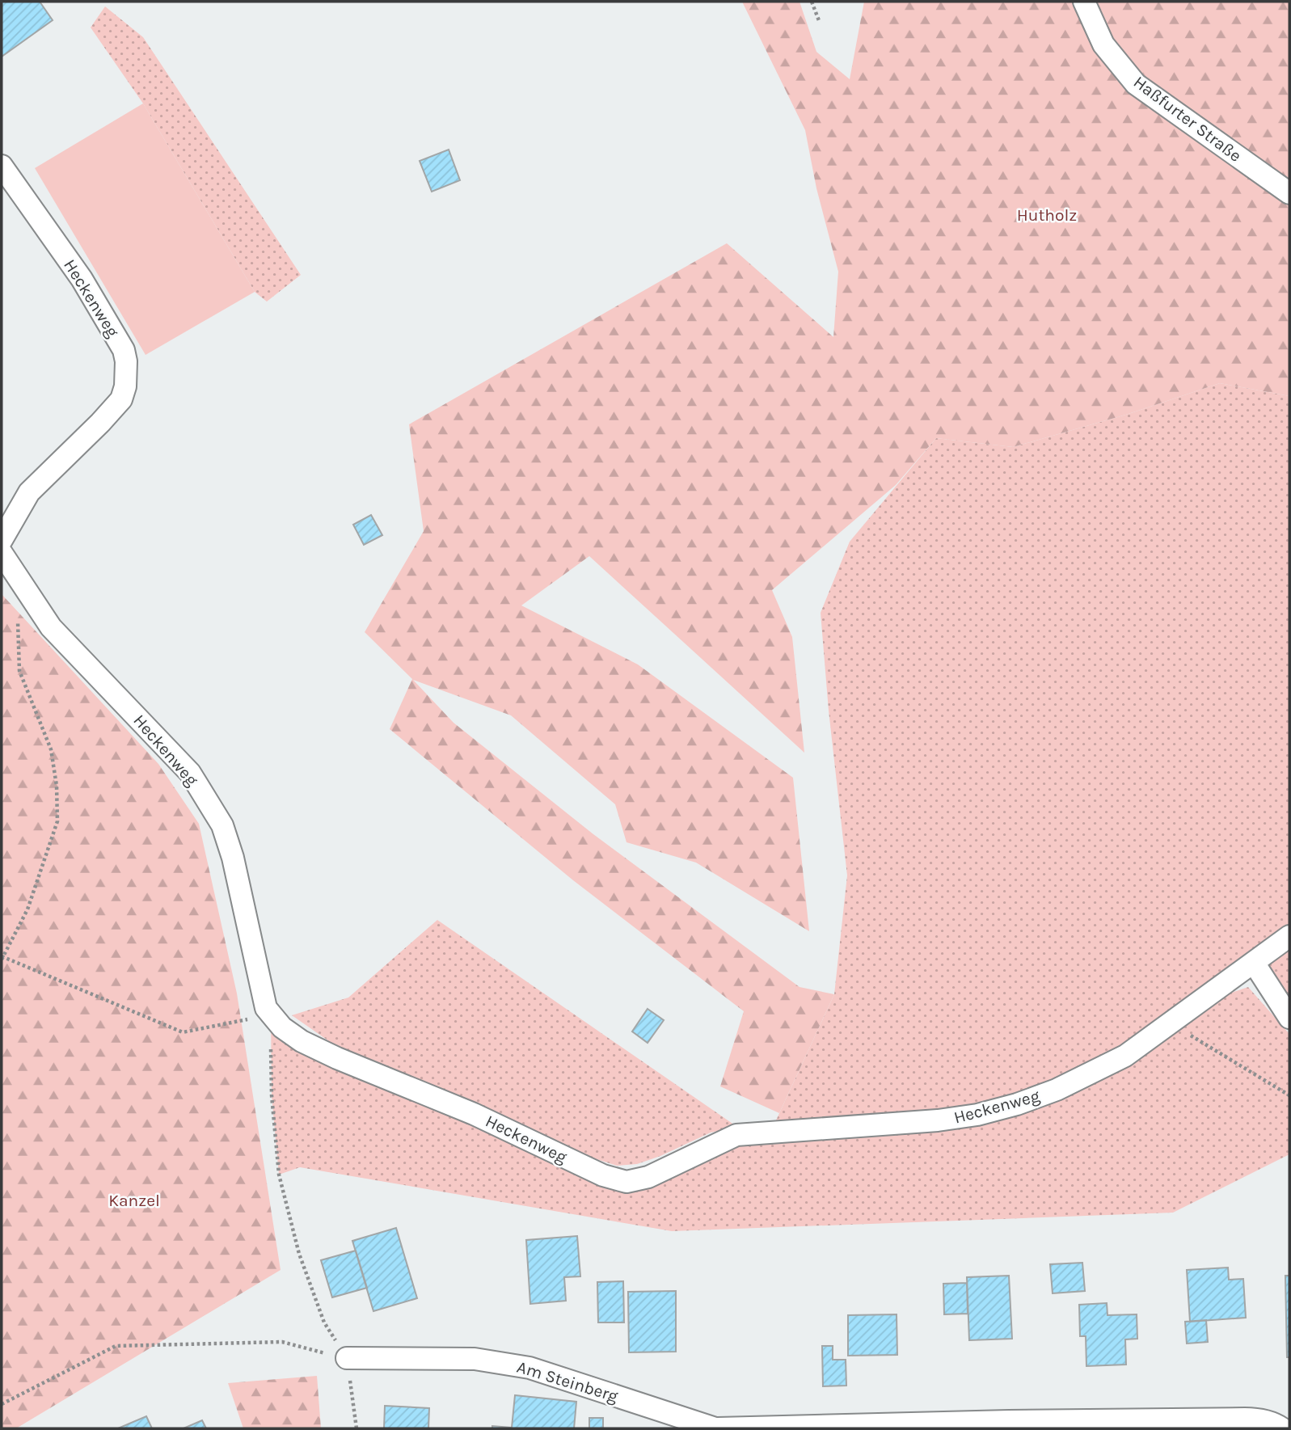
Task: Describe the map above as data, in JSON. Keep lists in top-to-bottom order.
{
  "streets": {
    "street": ["Haßfurter Straße", "Heckenweg", "Am Steinberg"]
  },
  "parks": ["Hutholz", "Kanzel"]
}
